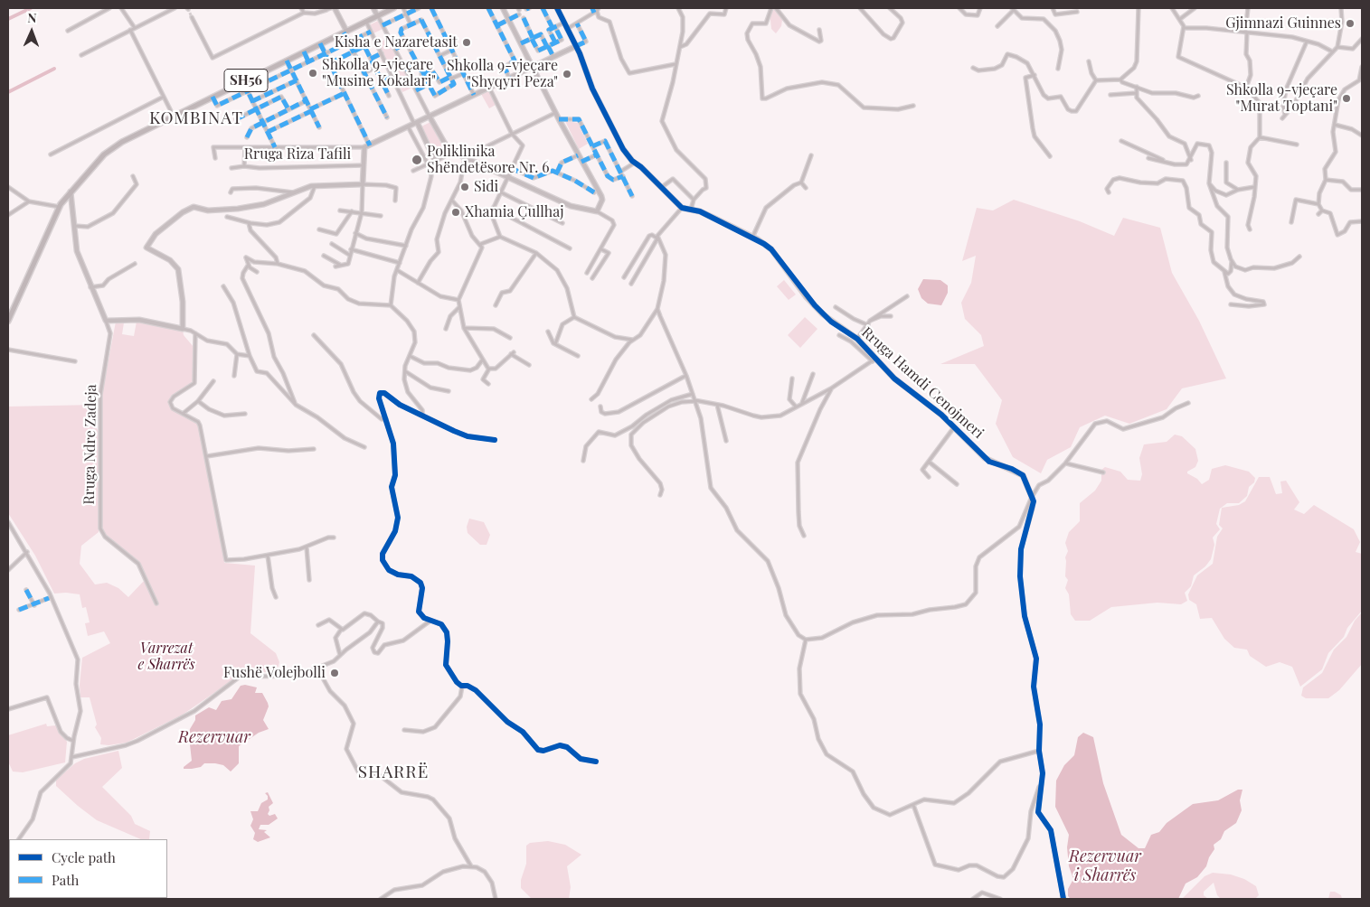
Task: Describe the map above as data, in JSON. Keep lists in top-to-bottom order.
{
  "streets": {
    "main road": ["SH56"],
    "street": ["Rruga Riza Tafili", "Rruga Hamdi Cenojmeri", "Rruga Ndre Zadeja"]
  },
  "crossings": [
    ["SH56", "Rruga Ndre Zadeja"]
  ],
  "districts": ["KOMBINAT", "SHARRË"],
  "water": ["Rezervuar", "Rezervuar i Sharrës"],
  "parks": ["Varrezat e Sharrës"],
  "places": [
    "Gjimnazi Guinnes",
    "Kisha e Nazaretasit",
    "Shkolla 9-vjeçare \"Musine Kokalari\"",
    "Shkolla 9-vjeçare \"Shyqyri Peza\"",
    "Shkolla 9-vjeçare \"Murat Toptani\"",
    "Poliklinika Shëndetësore Nr. 6",
    "Sidi",
    "Xhamia Çullhaj",
    "Fushë Volejbolli"
  ],
  "legend": ["Cycle path", "Path"],
  "north": "top"
}
